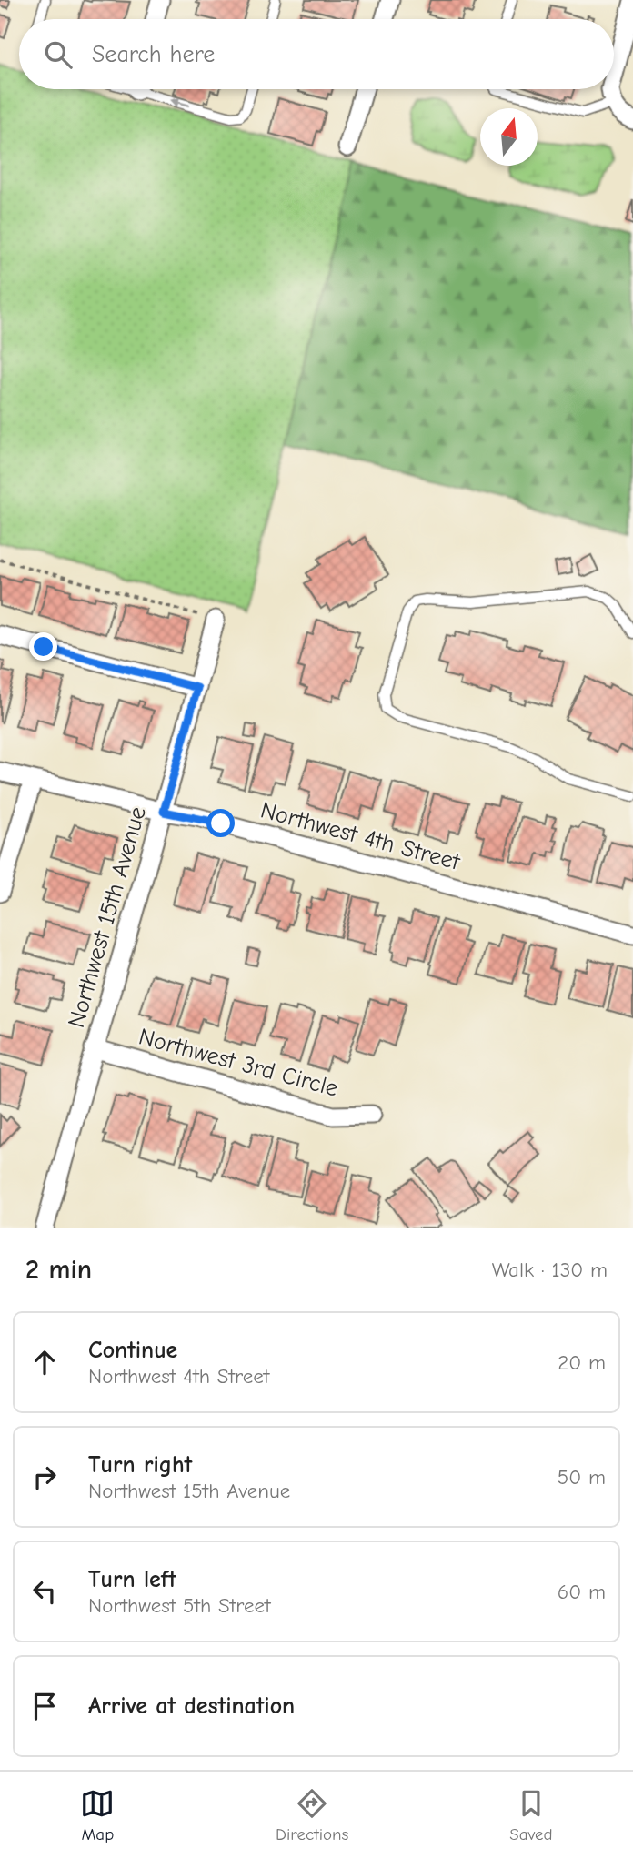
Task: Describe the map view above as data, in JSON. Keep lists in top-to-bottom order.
{
  "streets": {
    "street": ["Northwest 4th Street", "Northwest 15th Avenue", "Northwest 3rd Circle"]
  },
  "crossings": [
    ["Northwest 4th Street", "Northwest 15th Avenue"],
    ["Northwest 15th Avenue", "Northwest 3rd Circle"]
  ],
  "north": "top",
  "page": {
    "search": "Search here",
    "heading": ["2 min", "Walk · 130 m"],
    "list": [
      ["Continue", "Northwest 4th Street", "20 m"],
      ["Turn right", "Northwest 15th Avenue", "50 m"],
      ["Turn left", "Northwest 5th Street", "60 m"],
      "Arrive at destination"
    ],
    "nav": ["Map", "Directions", "Saved"]
  }
}
